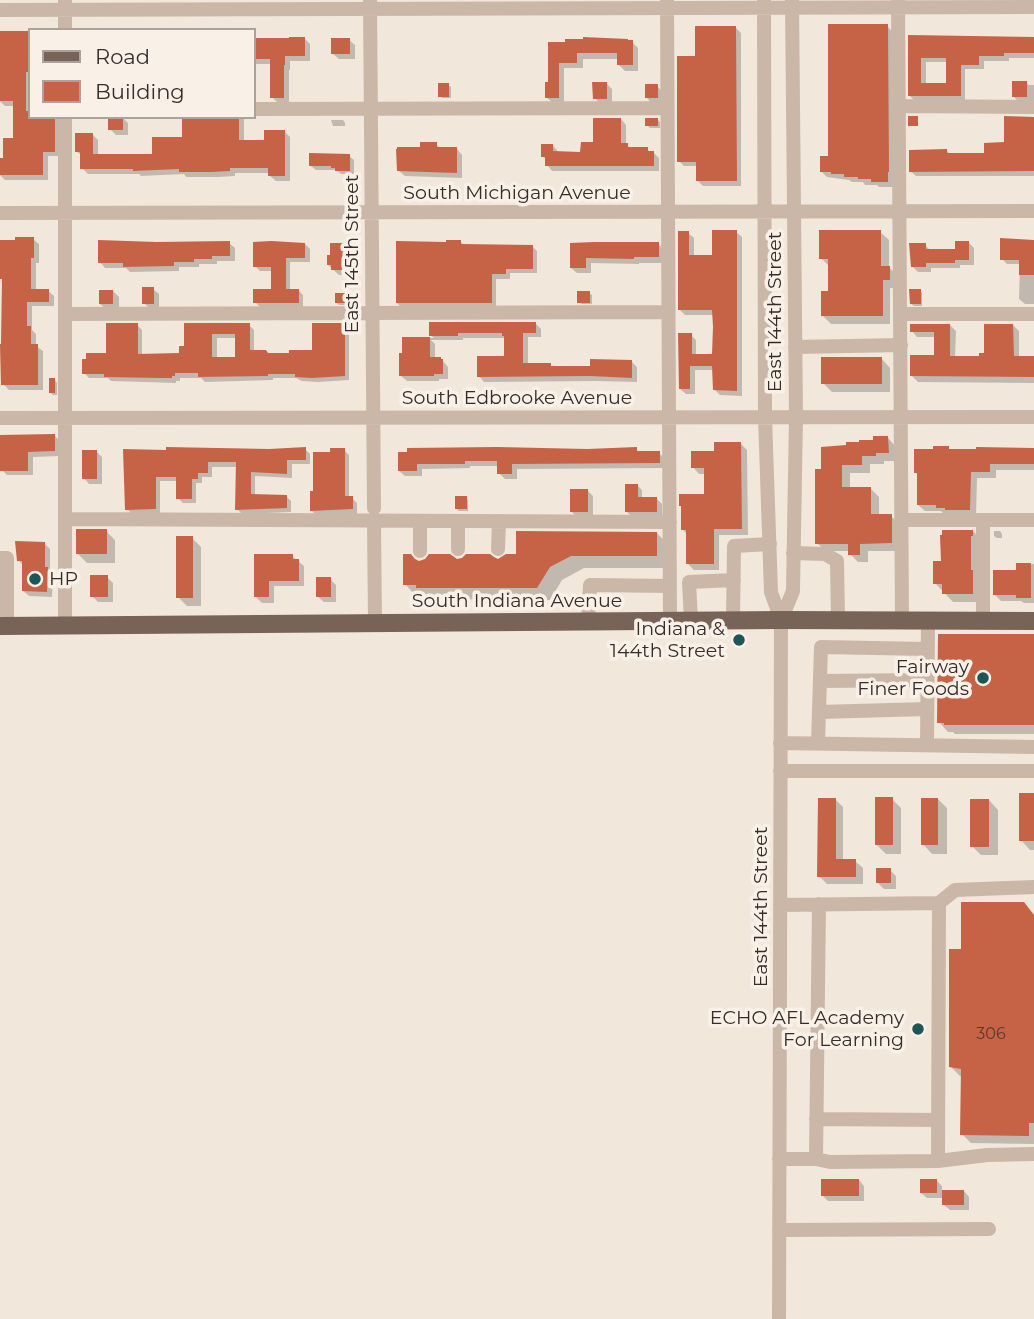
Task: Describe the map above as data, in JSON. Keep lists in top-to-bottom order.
{
  "streets": {
    "main road": ["South Indiana Avenue"],
    "street": [
      "South Michigan Avenue",
      "East 145th Street",
      "East 144th Street",
      "South Edbrooke Avenue"
    ]
  },
  "crossings": [
    ["South Michigan Avenue", "East 145th Street"],
    ["South Michigan Avenue", "East 144th Street"],
    ["East 145th Street", "South Edbrooke Avenue"],
    ["East 145th Street", "South Indiana Avenue"],
    ["East 144th Street", "South Edbrooke Avenue"],
    ["East 144th Street", "South Indiana Avenue"]
  ],
  "places": [
    "HP",
    "Indiana & 144th Street",
    "Fairway Finer Foods",
    "ECHO AFL Academy For Learning"
  ],
  "house_numbers": ["306"],
  "legend": ["Road", "Building"]
}
